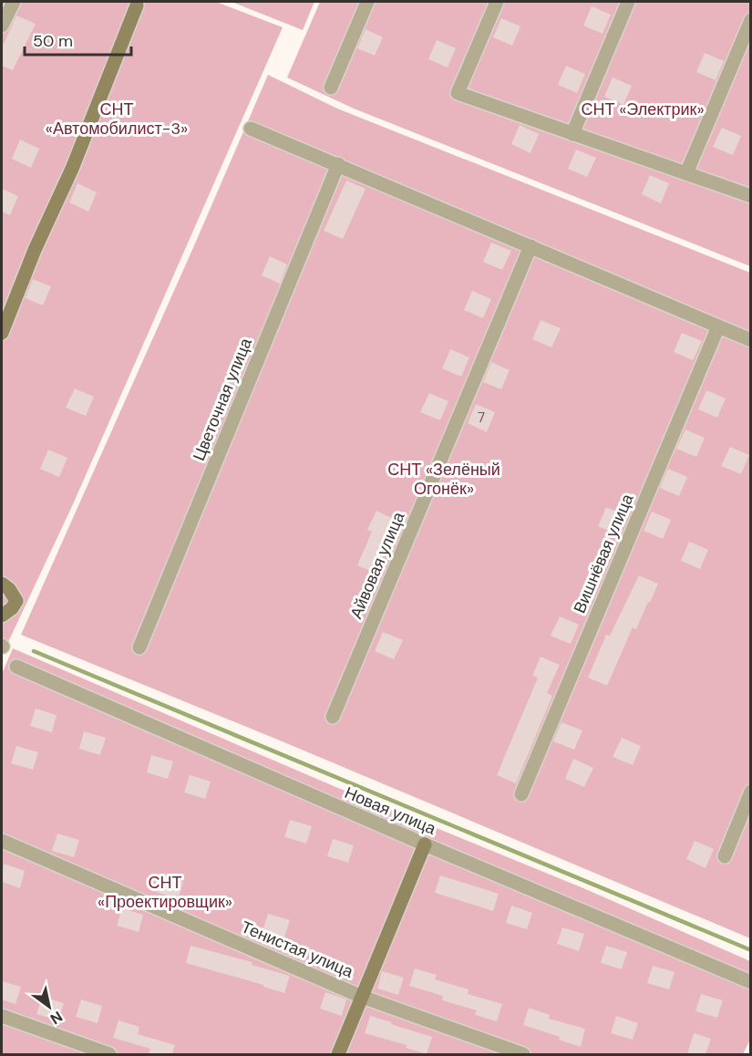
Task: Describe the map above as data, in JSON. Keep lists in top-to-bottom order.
{
  "streets": {
    "street": [
      "Цветочная улица",
      "Вишнёвая улица",
      "Айвовая улица",
      "Новая улица",
      "Тенистая улица"
    ]
  },
  "parks": [
    "СНТ «Автомобилист-3»",
    "СНТ «Электрик»",
    "СНТ «Зелёный Огонёк»",
    "СНТ «Проектировщик»"
  ],
  "house_numbers": ["7"],
  "scale_bar": "50 m",
  "north": "bottom right"
}
